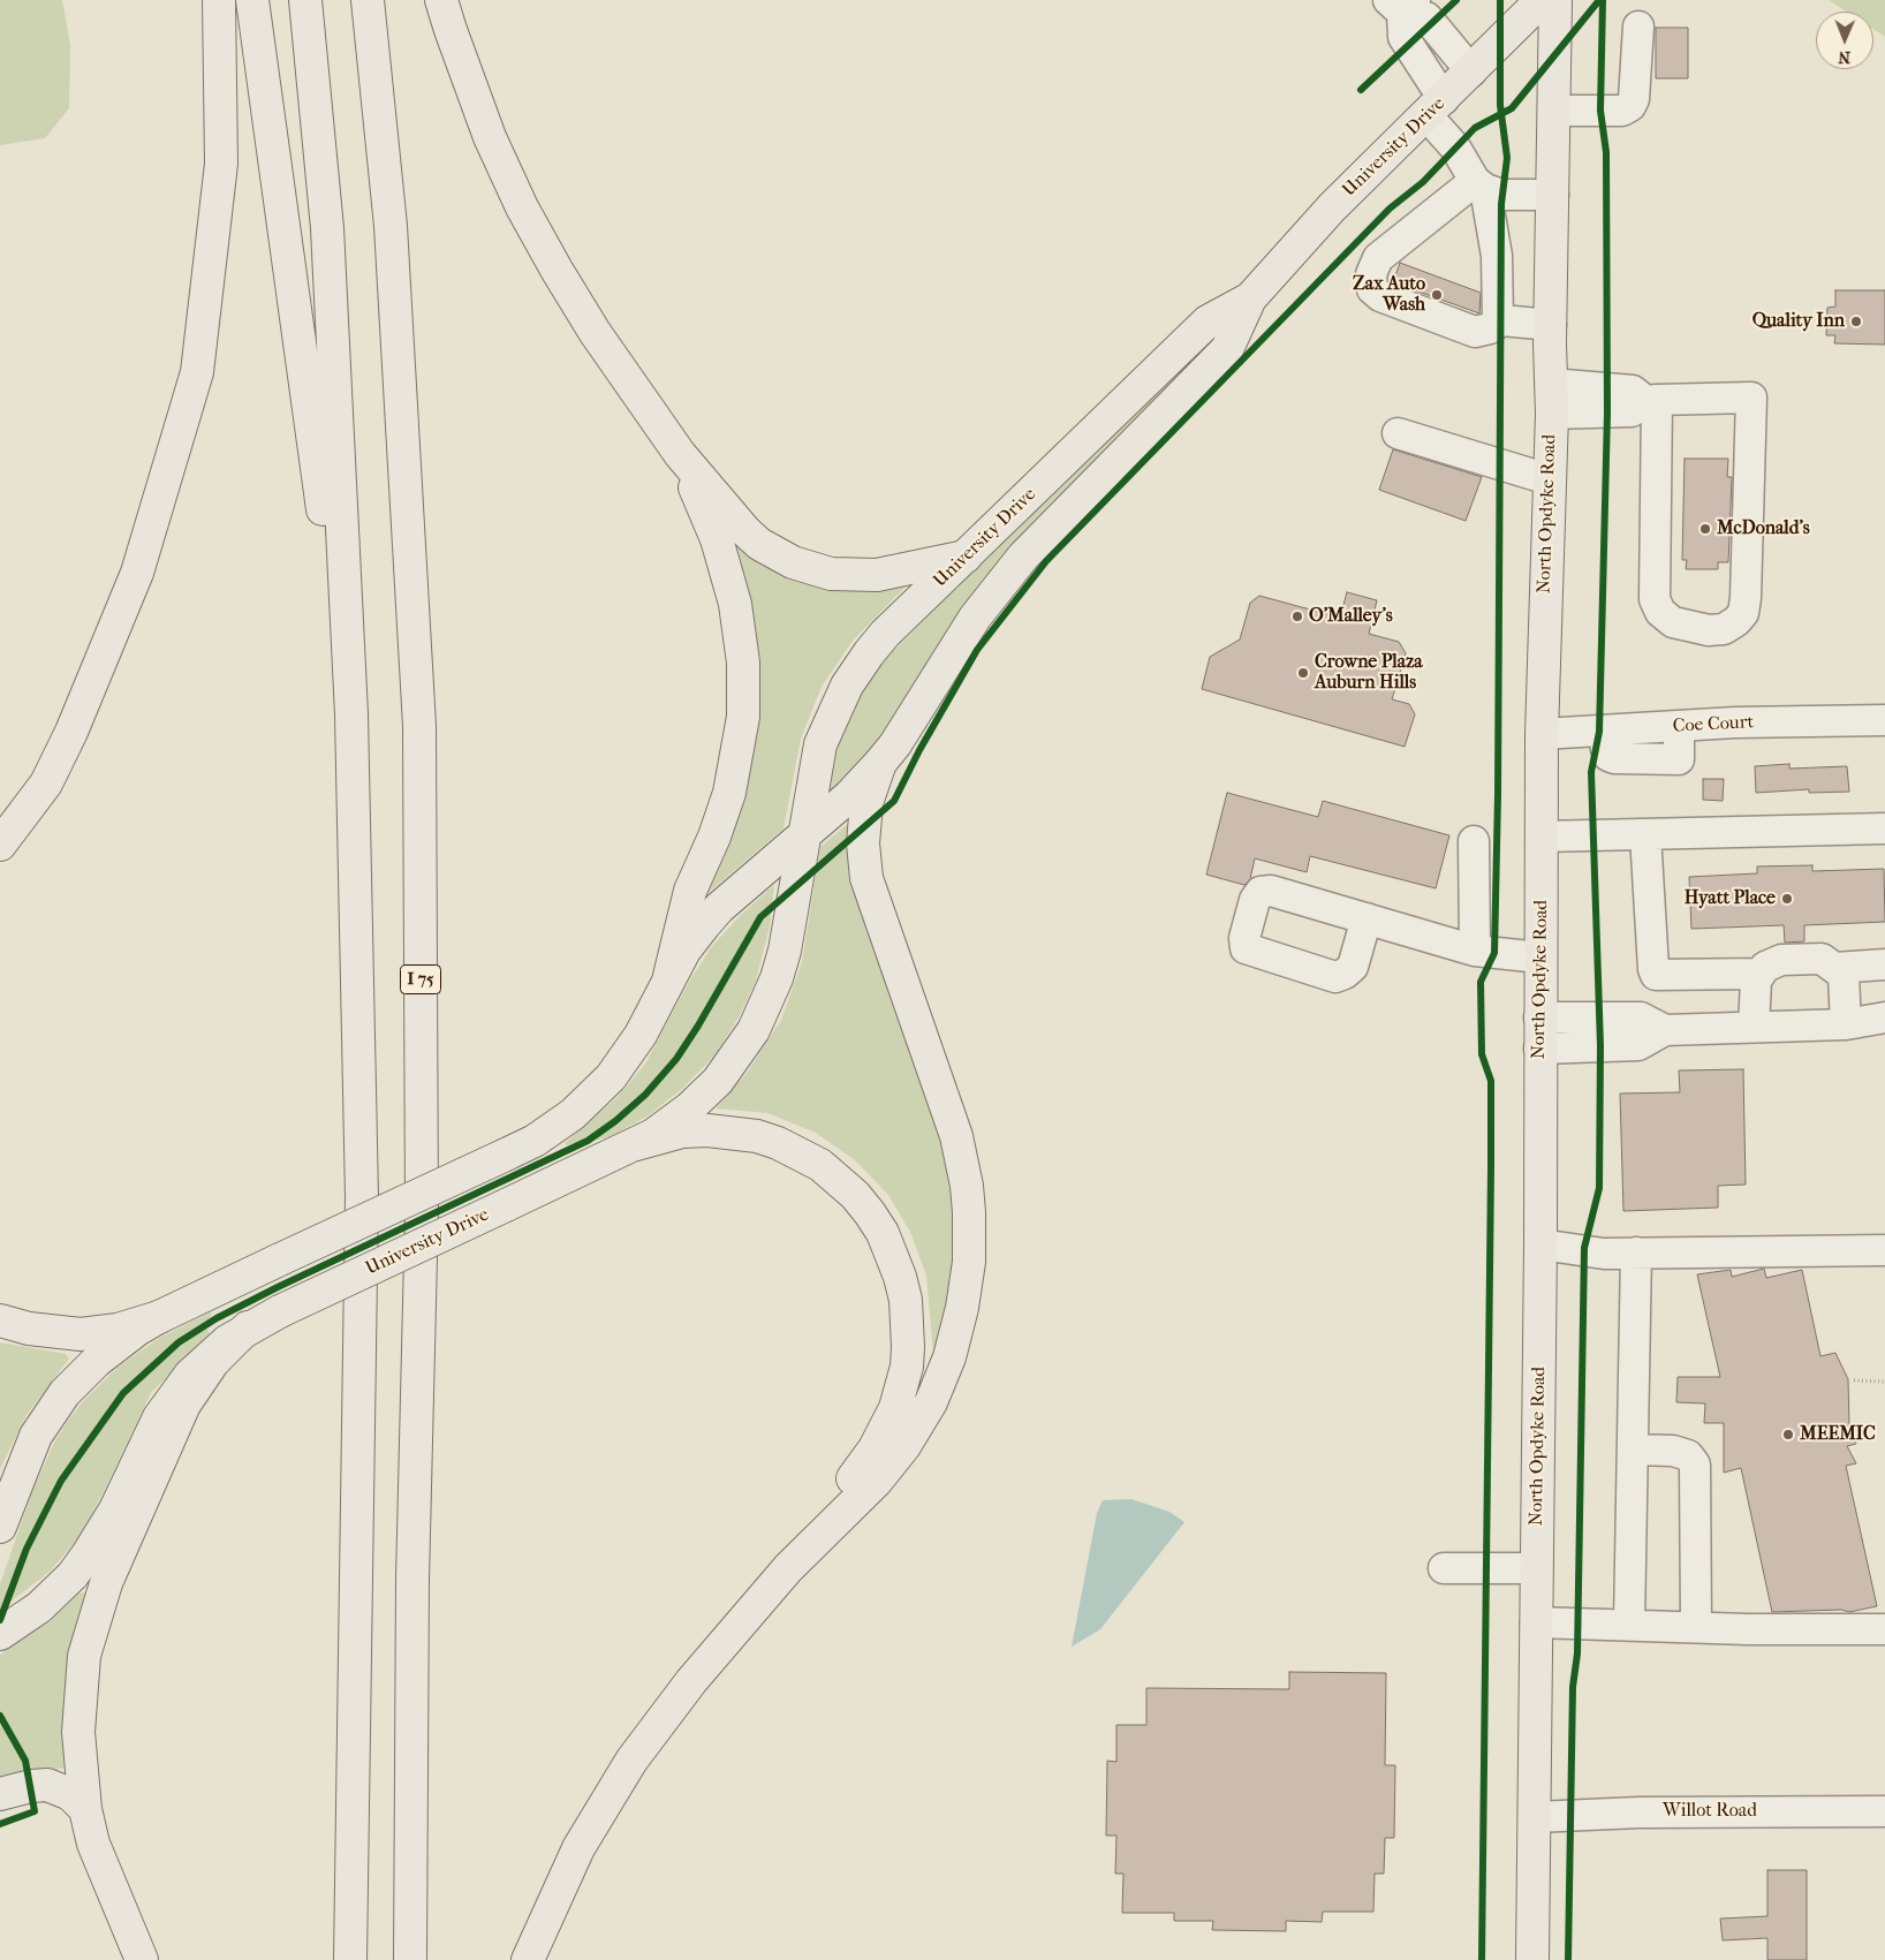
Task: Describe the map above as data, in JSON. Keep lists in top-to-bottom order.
{
  "streets": {
    "main road": ["University Drive", "North Opdyke Road", "I 75"],
    "street": ["Coe Court", "Willot Road"]
  },
  "crossings": [
    ["North Opdyke Road", "Coe Court"],
    ["North Opdyke Road", "Willot Road"]
  ],
  "places": [
    "Zax Auto Wash",
    "Quality Inn",
    "McDonald's",
    "O'Malley's",
    "Crowne Plaza Auburn Hills",
    "Hyatt Place",
    "MEEMIC"
  ],
  "north": "bottom"
}
